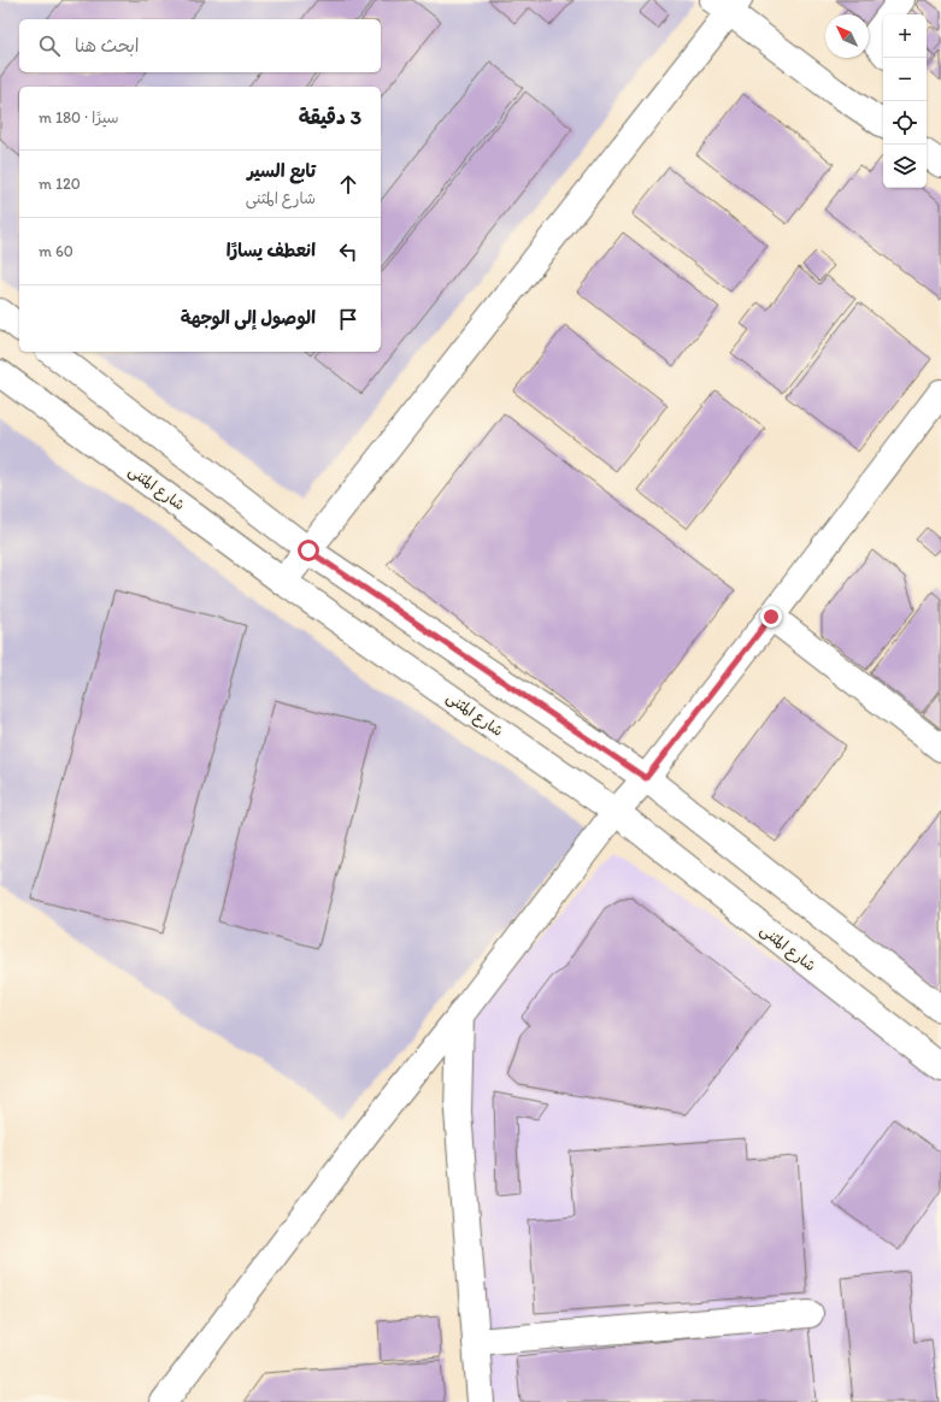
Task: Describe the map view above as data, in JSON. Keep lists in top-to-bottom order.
{
  "streets": {
    "street": ["شارع المثنى"]
  },
  "north": "top left",
  "page": {
    "map_buttons": ["+", "−"],
    "search": "ابحث هنا",
    "heading": ["3 دقيقة", "سيرًا · 180 m"],
    "list": [
      ["تابع السير", "شارع المثنى", "120 m"],
      ["انعطف يسارًا", "60 m"],
      "الوصول إلى الوجهة"
    ]
  }
}
